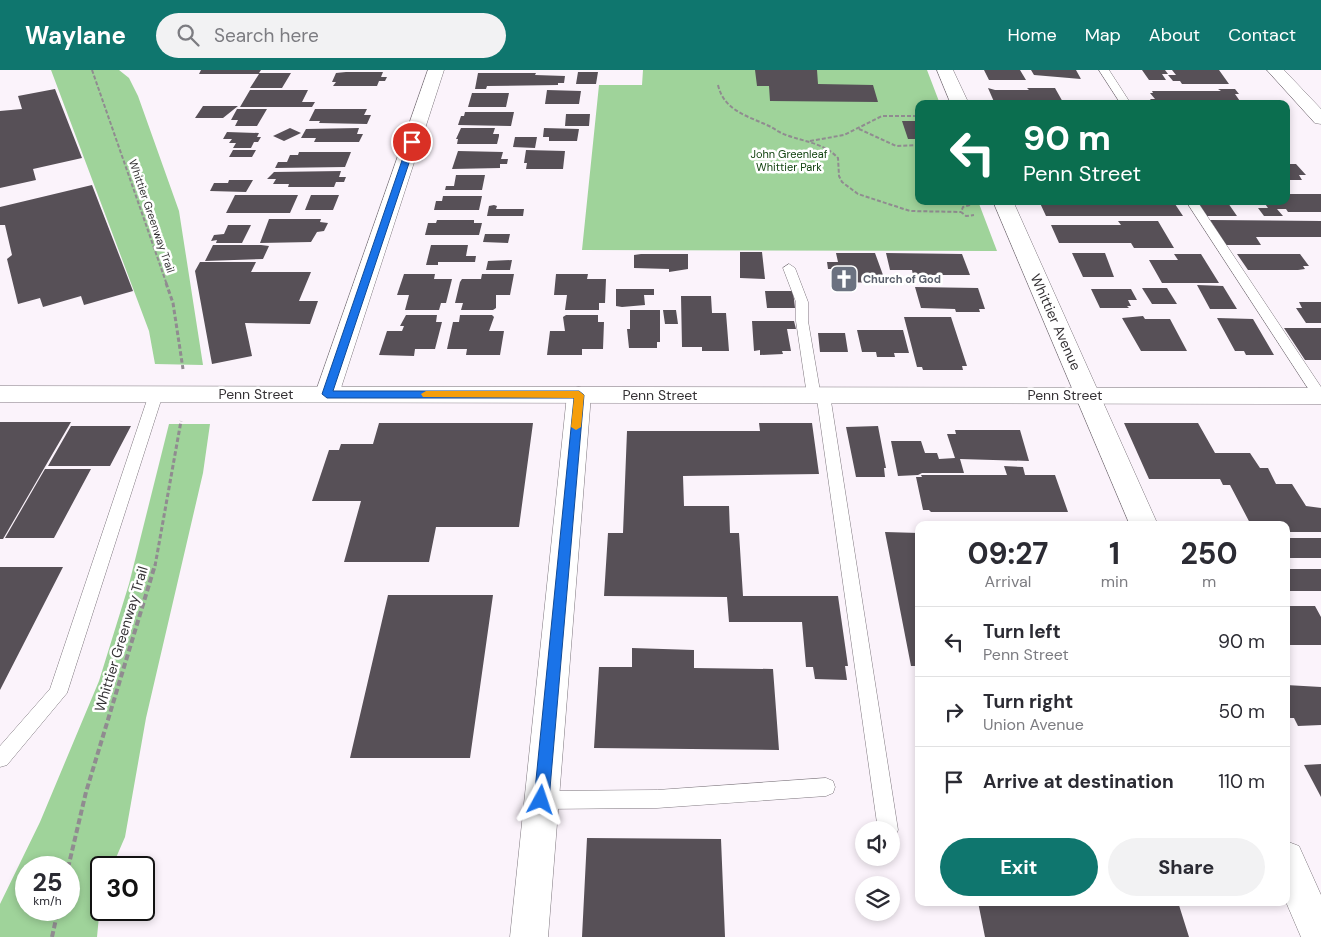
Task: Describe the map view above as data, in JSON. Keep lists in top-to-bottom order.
{
  "streets": {
    "street": ["Whittier Avenue", "Penn Street"],
    "path": ["Whittier Greenway Trail"]
  },
  "crossings": [
    ["Whittier Avenue", "Penn Street"]
  ],
  "parks": ["John Greenleaf Whittier Park"],
  "places": {
    "church": ["Church of God"]
  },
  "page": {
    "header": "Waylane",
    "search": "Search here",
    "nav": [
      "Home",
      "Map",
      "About",
      "Contact"
    ],
    "turn": ["90 m", "Penn Street"],
    "eta": [
      "09:27",
      "Arrival",
      "1",
      "min",
      "250",
      "m"
    ],
    "list": [
      {
        "name": "Turn left",
        "note": "Penn Street",
        "value": "90 m"
      },
      {
        "name": "Turn right",
        "note": "Union Avenue",
        "value": "50 m"
      },
      {
        "name": "Arrive at destination",
        "value": "110 m"
      }
    ],
    "buttons": ["Exit", "Share"],
    "speed": "25 km/h",
    "limit": "30"
  }
}
